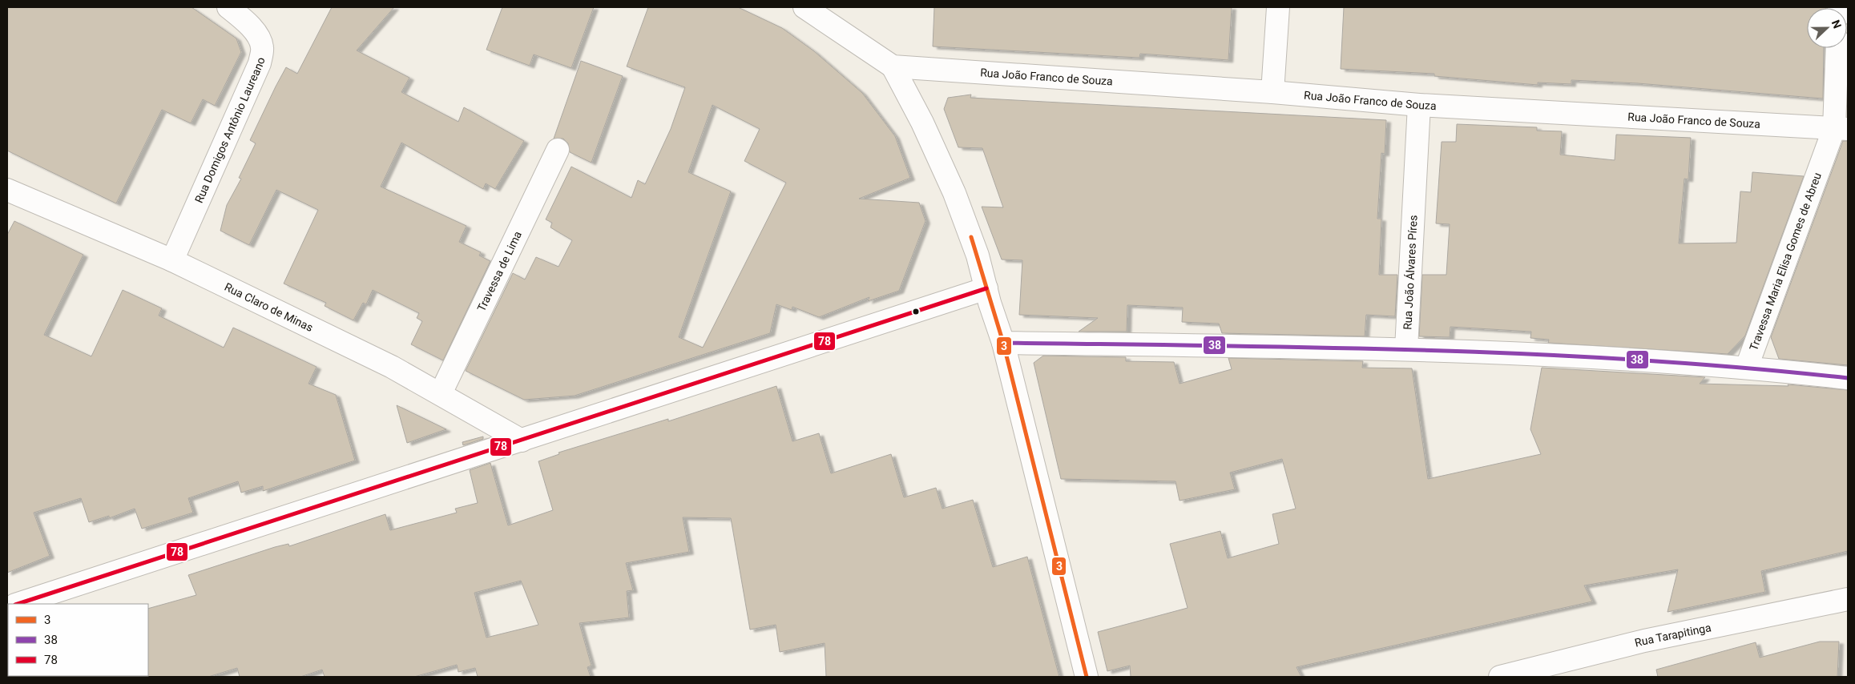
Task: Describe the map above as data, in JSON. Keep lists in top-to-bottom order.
{
  "streets": {
    "street": [
      "Rua João Franco de Souza",
      "Rua Domigos Antônio Laureano",
      "Travessa Maria Elisa Gomes de Abreu",
      "Travessa de Lima",
      "Rua João Álvares Píres",
      "Rua Claro de Minas",
      "Rua Tarapitinga"
    ]
  },
  "crossings": [
    ["Rua João Franco de Souza", "Travessa Maria Elisa Gomes de Abreu"],
    ["Rua João Franco de Souza", "Rua João Álvares Píres"],
    ["Rua Domigos Antônio Laureano", "Rua Claro de Minas"],
    ["Travessa de Lima", "Rua Claro de Minas"]
  ],
  "lines": ["transit line 3", "transit line 78", "transit line 38"],
  "legend": ["3", "38", "78"],
  "north": "right"
}
